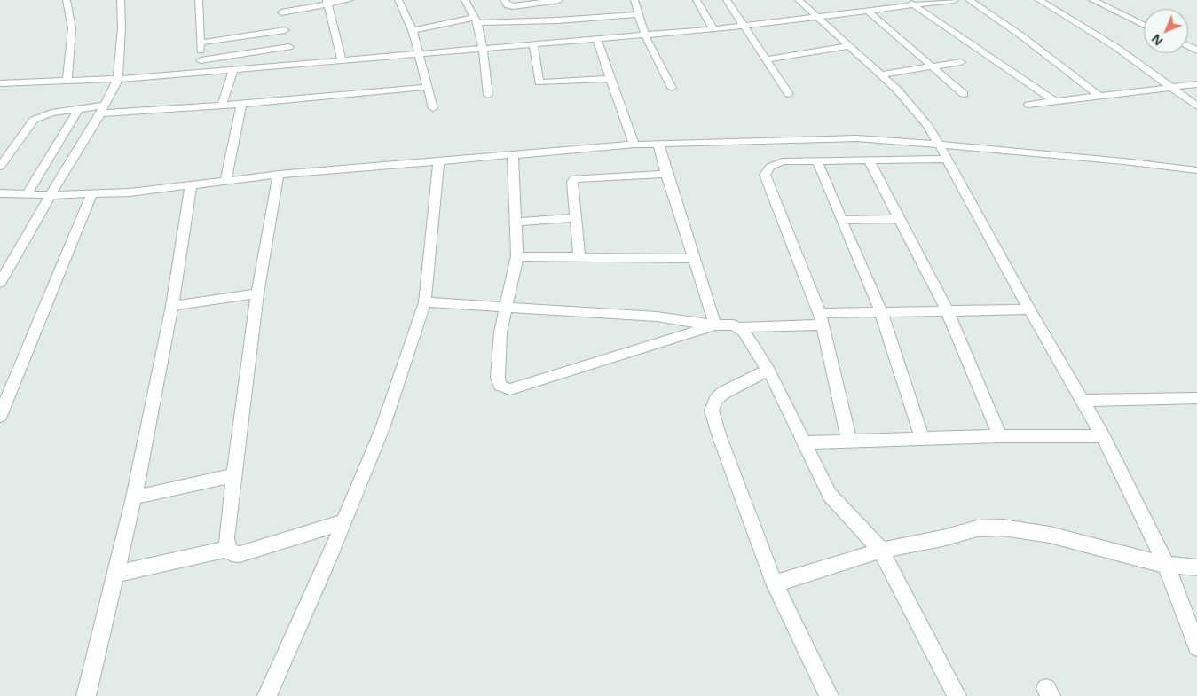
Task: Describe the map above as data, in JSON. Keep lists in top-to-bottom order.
{
  "north": "bottom left"
}
